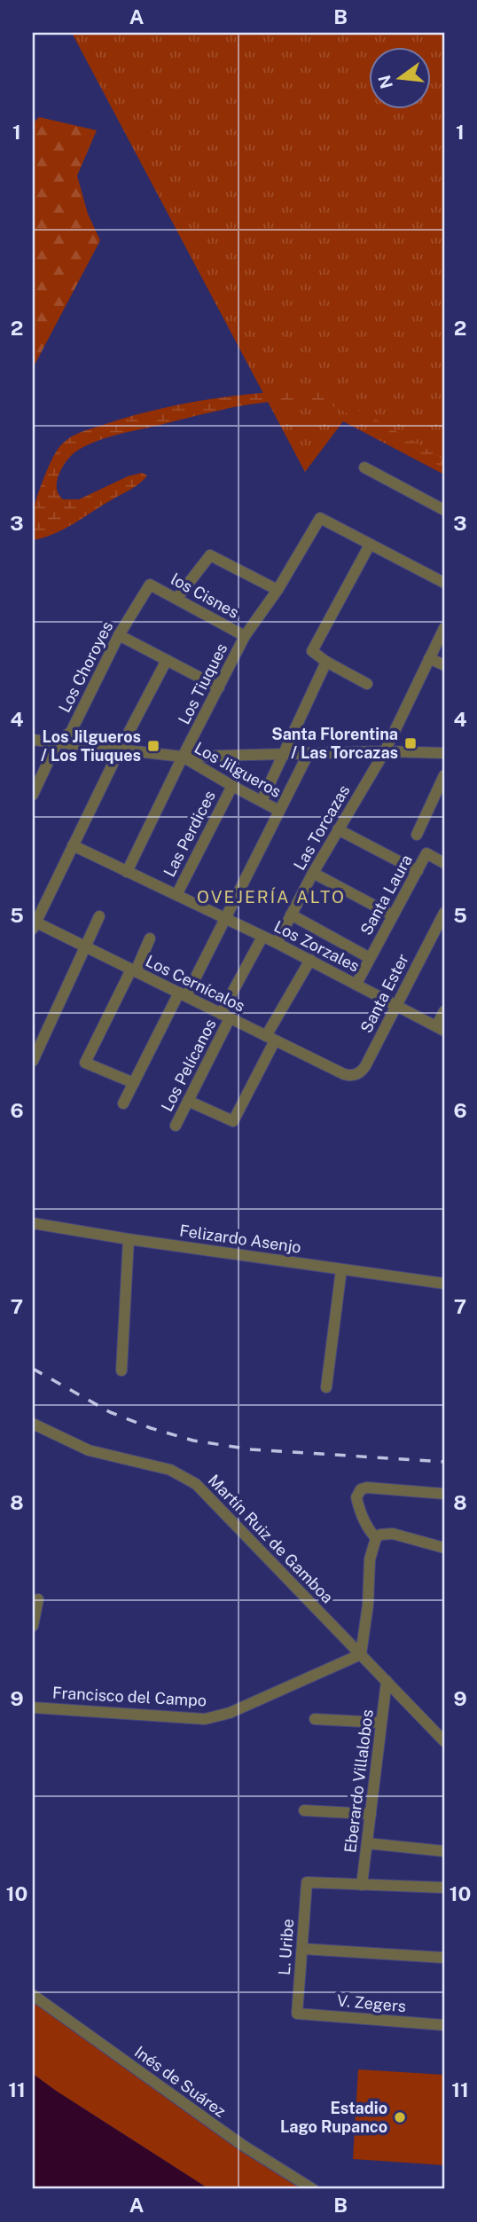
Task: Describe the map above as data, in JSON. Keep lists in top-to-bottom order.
{
  "streets": {
    "street": [
      "los Cisnes",
      "Los Choroyes",
      "Los Tiuques",
      "Los Jilgueros",
      "Las Torcazas",
      "Las Perdices",
      "Santa Laura",
      "Los Zorzales",
      "Los Cernícalos",
      "Santa Ester",
      "Los Pelícanos",
      "Felizardo Asenjo",
      "Martín Ruiz de Gamboa",
      "Francisco del Campo",
      "Eberardo Villalobos",
      "L. Uribe",
      "V. Zegers",
      "Inés de Suárez"
    ]
  },
  "crossings": [
    ["los Cisnes", "Los Choroyes"],
    ["los Cisnes", "Los Tiuques"],
    ["Los Choroyes", "Los Jilgueros"],
    ["Los Tiuques", "Los Jilgueros"],
    ["Los Tiuques", "Los Zorzales"],
    ["Los Jilgueros", "Las Perdices"],
    ["Las Torcazas", "Los Zorzales"],
    ["Las Perdices", "Los Zorzales"],
    ["Santa Laura", "Los Zorzales"],
    ["Los Zorzales", "Santa Ester"],
    ["Los Zorzales", "Los Pelícanos"],
    ["Los Cernícalos", "Santa Ester"],
    ["Los Cernícalos", "Los Pelícanos"],
    ["Martín Ruiz de Gamboa", "Francisco del Campo"],
    ["Martín Ruiz de Gamboa", "Eberardo Villalobos"],
    ["Eberardo Villalobos", "L. Uribe"],
    ["L. Uribe", "V. Zegers"]
  ],
  "districts": ["OVEJERÍA ALTO"],
  "places": {
    "transit": ["Santa Florentina / Las Torcazas", "Los Jilgueros / Los Tiuques"],
    "other": ["Estadio Lago Rupanco"]
  },
  "north": "left",
  "grid": {
    "columns": ["A", "B"],
    "rows": [
      "1",
      "2",
      "3",
      "4",
      "5",
      "6",
      "7",
      "8",
      "9",
      "10",
      "11"
    ]
  }
}
